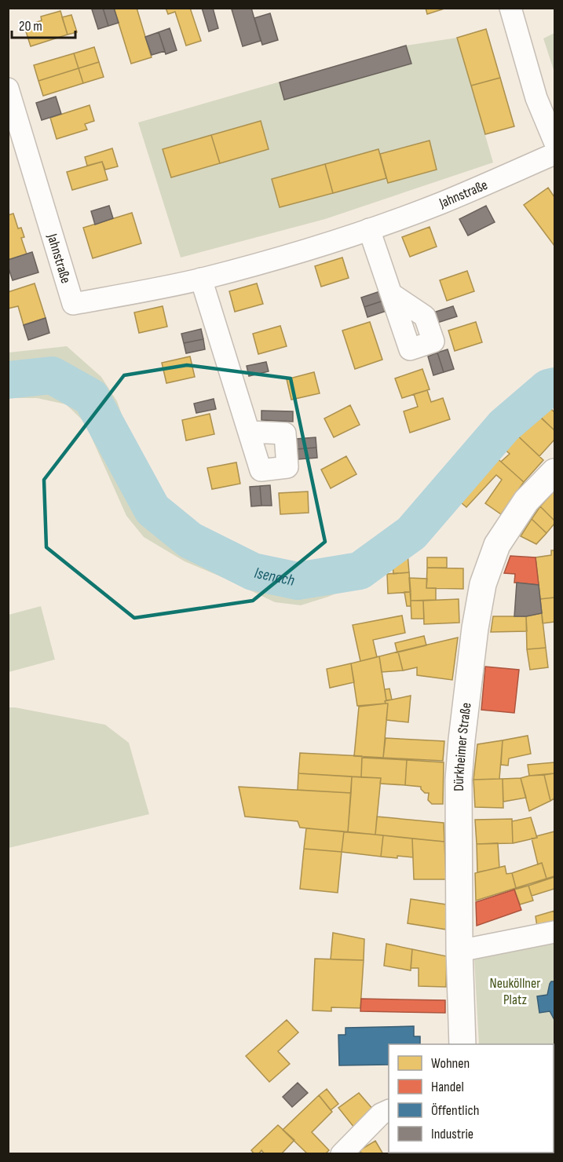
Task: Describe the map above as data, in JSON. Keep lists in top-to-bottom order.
{
  "streets": {
    "main road": ["Dürkheimer Straße"],
    "street": ["Jahnstraße"]
  },
  "water": ["Isenach"],
  "parks": ["Neuköllner Platz"],
  "legend": [
    "Wohnen",
    "Handel",
    "Öffentlich",
    "Industrie"
  ],
  "scale_bar": "20 m"
}
